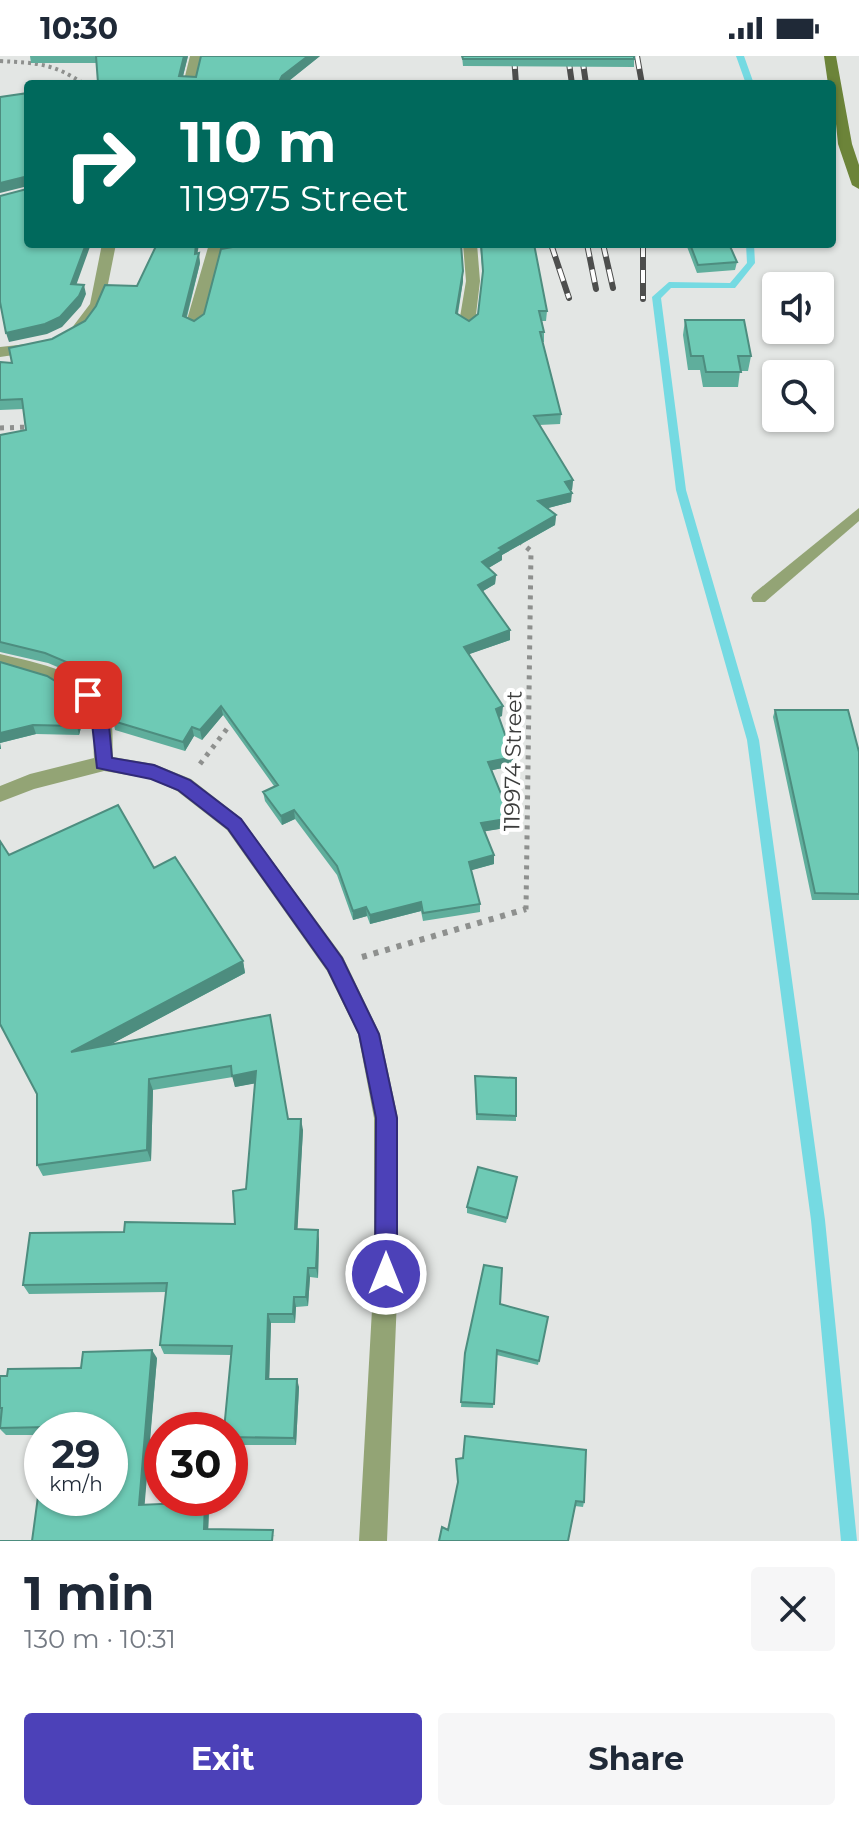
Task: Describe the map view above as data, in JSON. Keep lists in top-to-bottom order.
{
  "streets": {
    "path": ["119974 Street"]
  },
  "page": {
    "status": "10:30",
    "turn": ["110 m", "119975 Street"],
    "speed": "29 km/h",
    "limit": "30",
    "heading": ["1 min", "130 m · 10:31"],
    "buttons": ["Exit", "Share"]
  }
}
